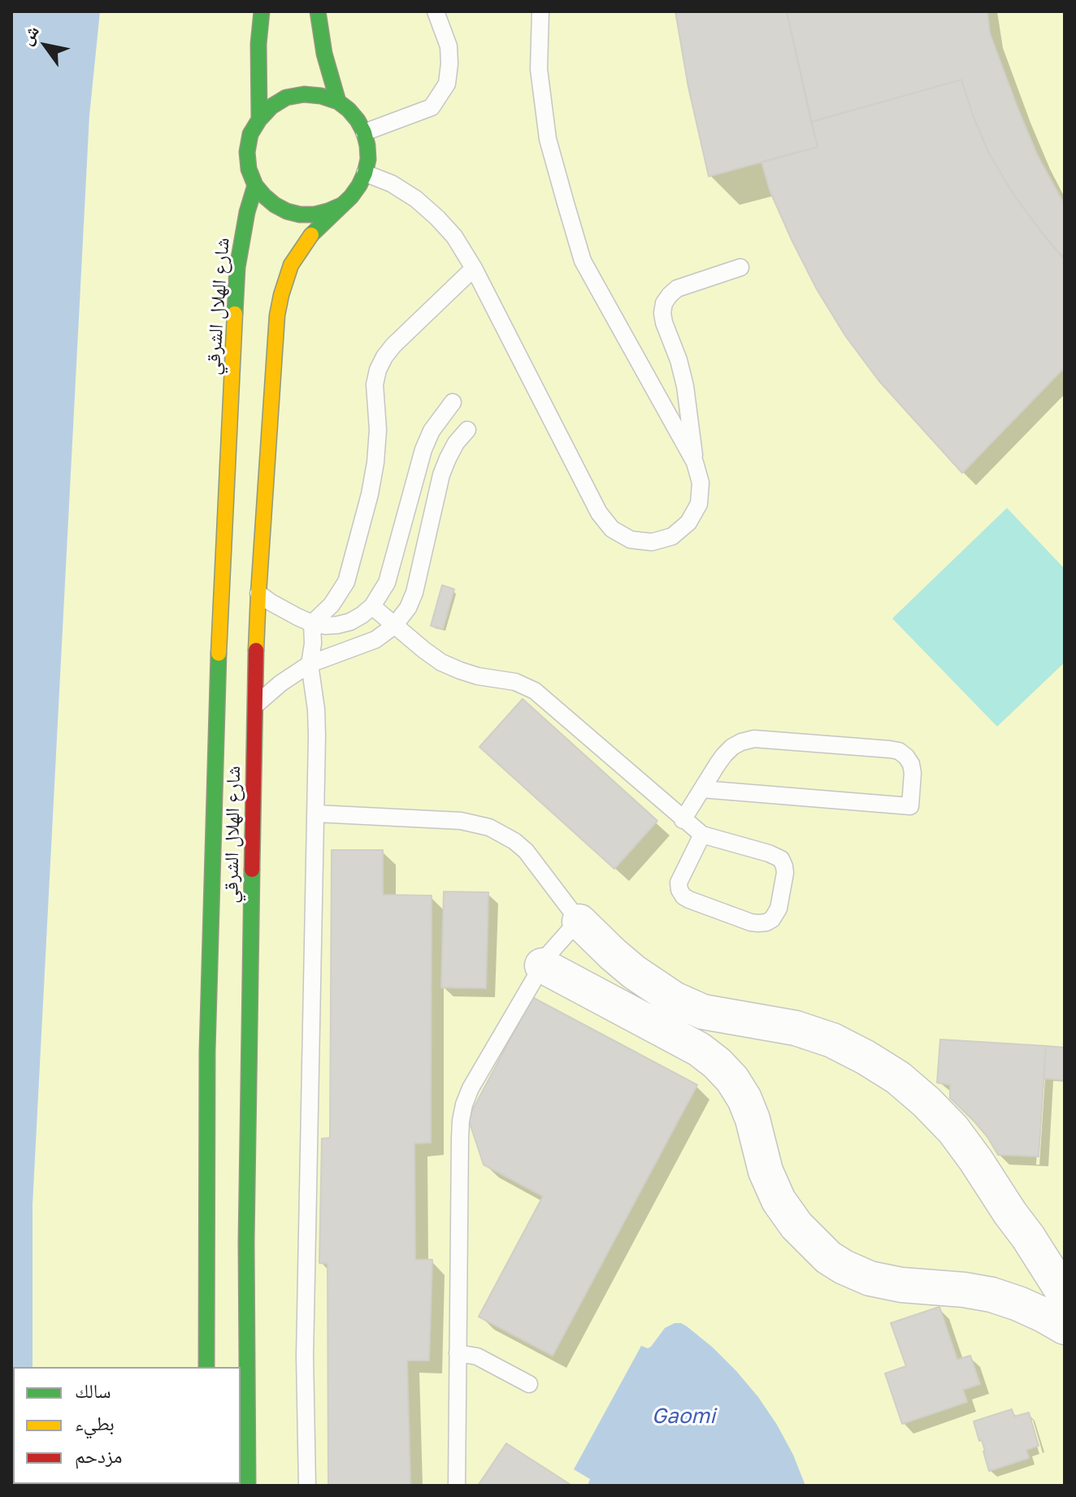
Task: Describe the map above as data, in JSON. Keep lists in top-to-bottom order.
{
  "streets": {
    "main road": ["شارع الهلال الشرقي"]
  },
  "water": ["Gaomi"],
  "legend": ["سالك", "بطيء", "مزدحم"],
  "north": "top left"
}
